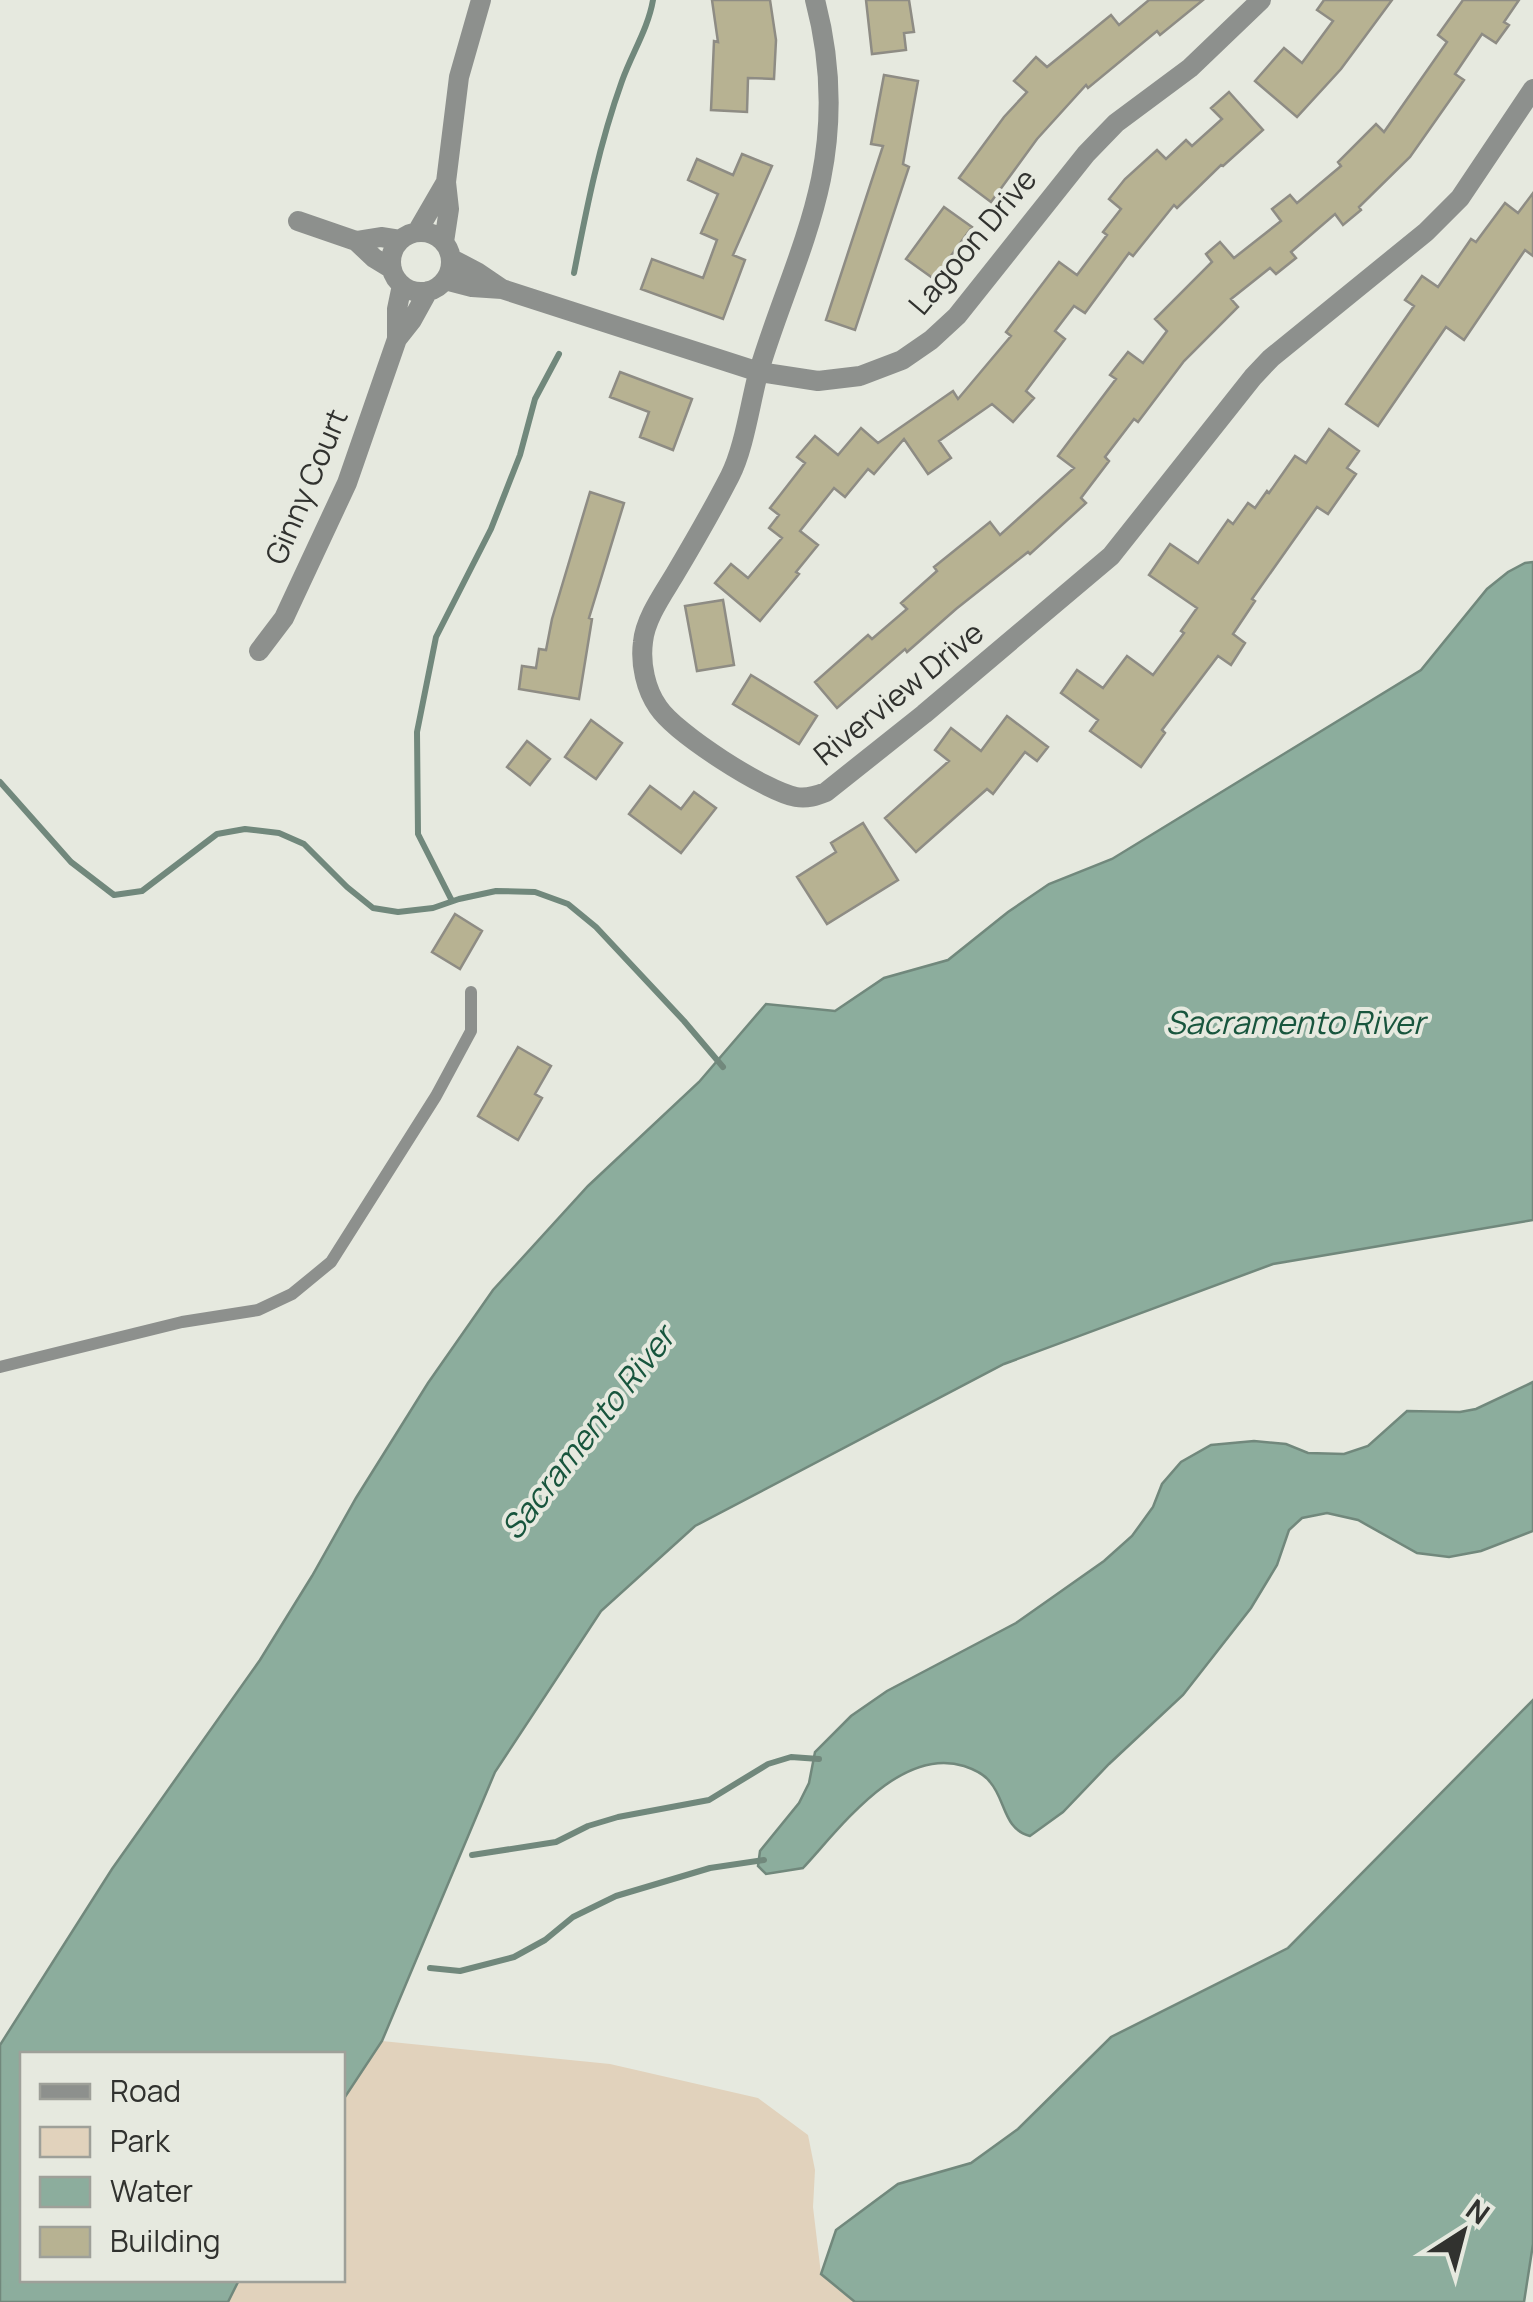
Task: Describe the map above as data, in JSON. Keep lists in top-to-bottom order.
{
  "streets": {
    "street": ["Lagoon Drive", "Ginny Court", "Riverview Drive"]
  },
  "crossings": [
    ["Lagoon Drive", "Riverview Drive"]
  ],
  "water": ["Sacramento River"],
  "legend": [
    "Road",
    "Park",
    "Water",
    "Building"
  ],
  "north": "top right"
}
